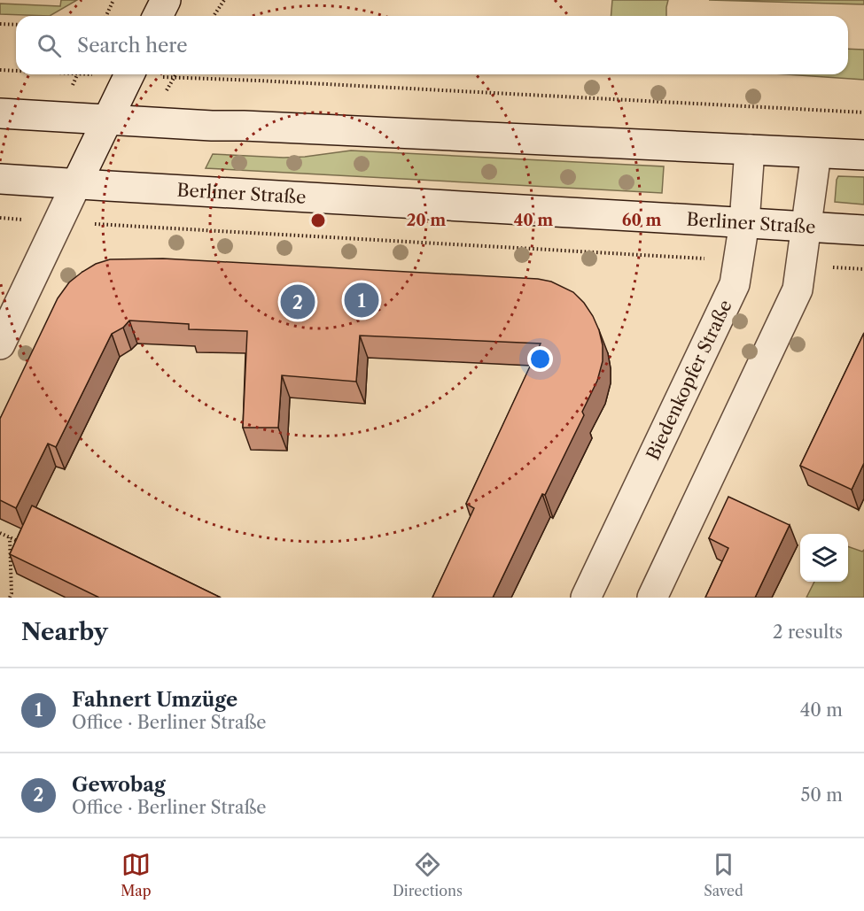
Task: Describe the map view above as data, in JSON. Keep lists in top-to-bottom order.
{
  "streets": {
    "main road": ["Berliner Straße", "Biedenkopfer Straße"]
  },
  "crossings": [
    ["Berliner Straße", "Biedenkopfer Straße"]
  ],
  "page": {
    "search": "Search here",
    "pins": ["1", "2"],
    "heading": ["Nearby", "2 results"],
    "list": [
      {
        "mark": "1",
        "name": "Fahnert Umzüge",
        "note": "Office · Berliner Straße",
        "value": "40 m"
      },
      {
        "mark": "2",
        "name": "Gewobag",
        "note": "Office · Berliner Straße",
        "value": "50 m"
      }
    ],
    "nav": ["Map", "Directions", "Saved"]
  },
  "rings": ["20 m", "40 m", "60 m"]
}
